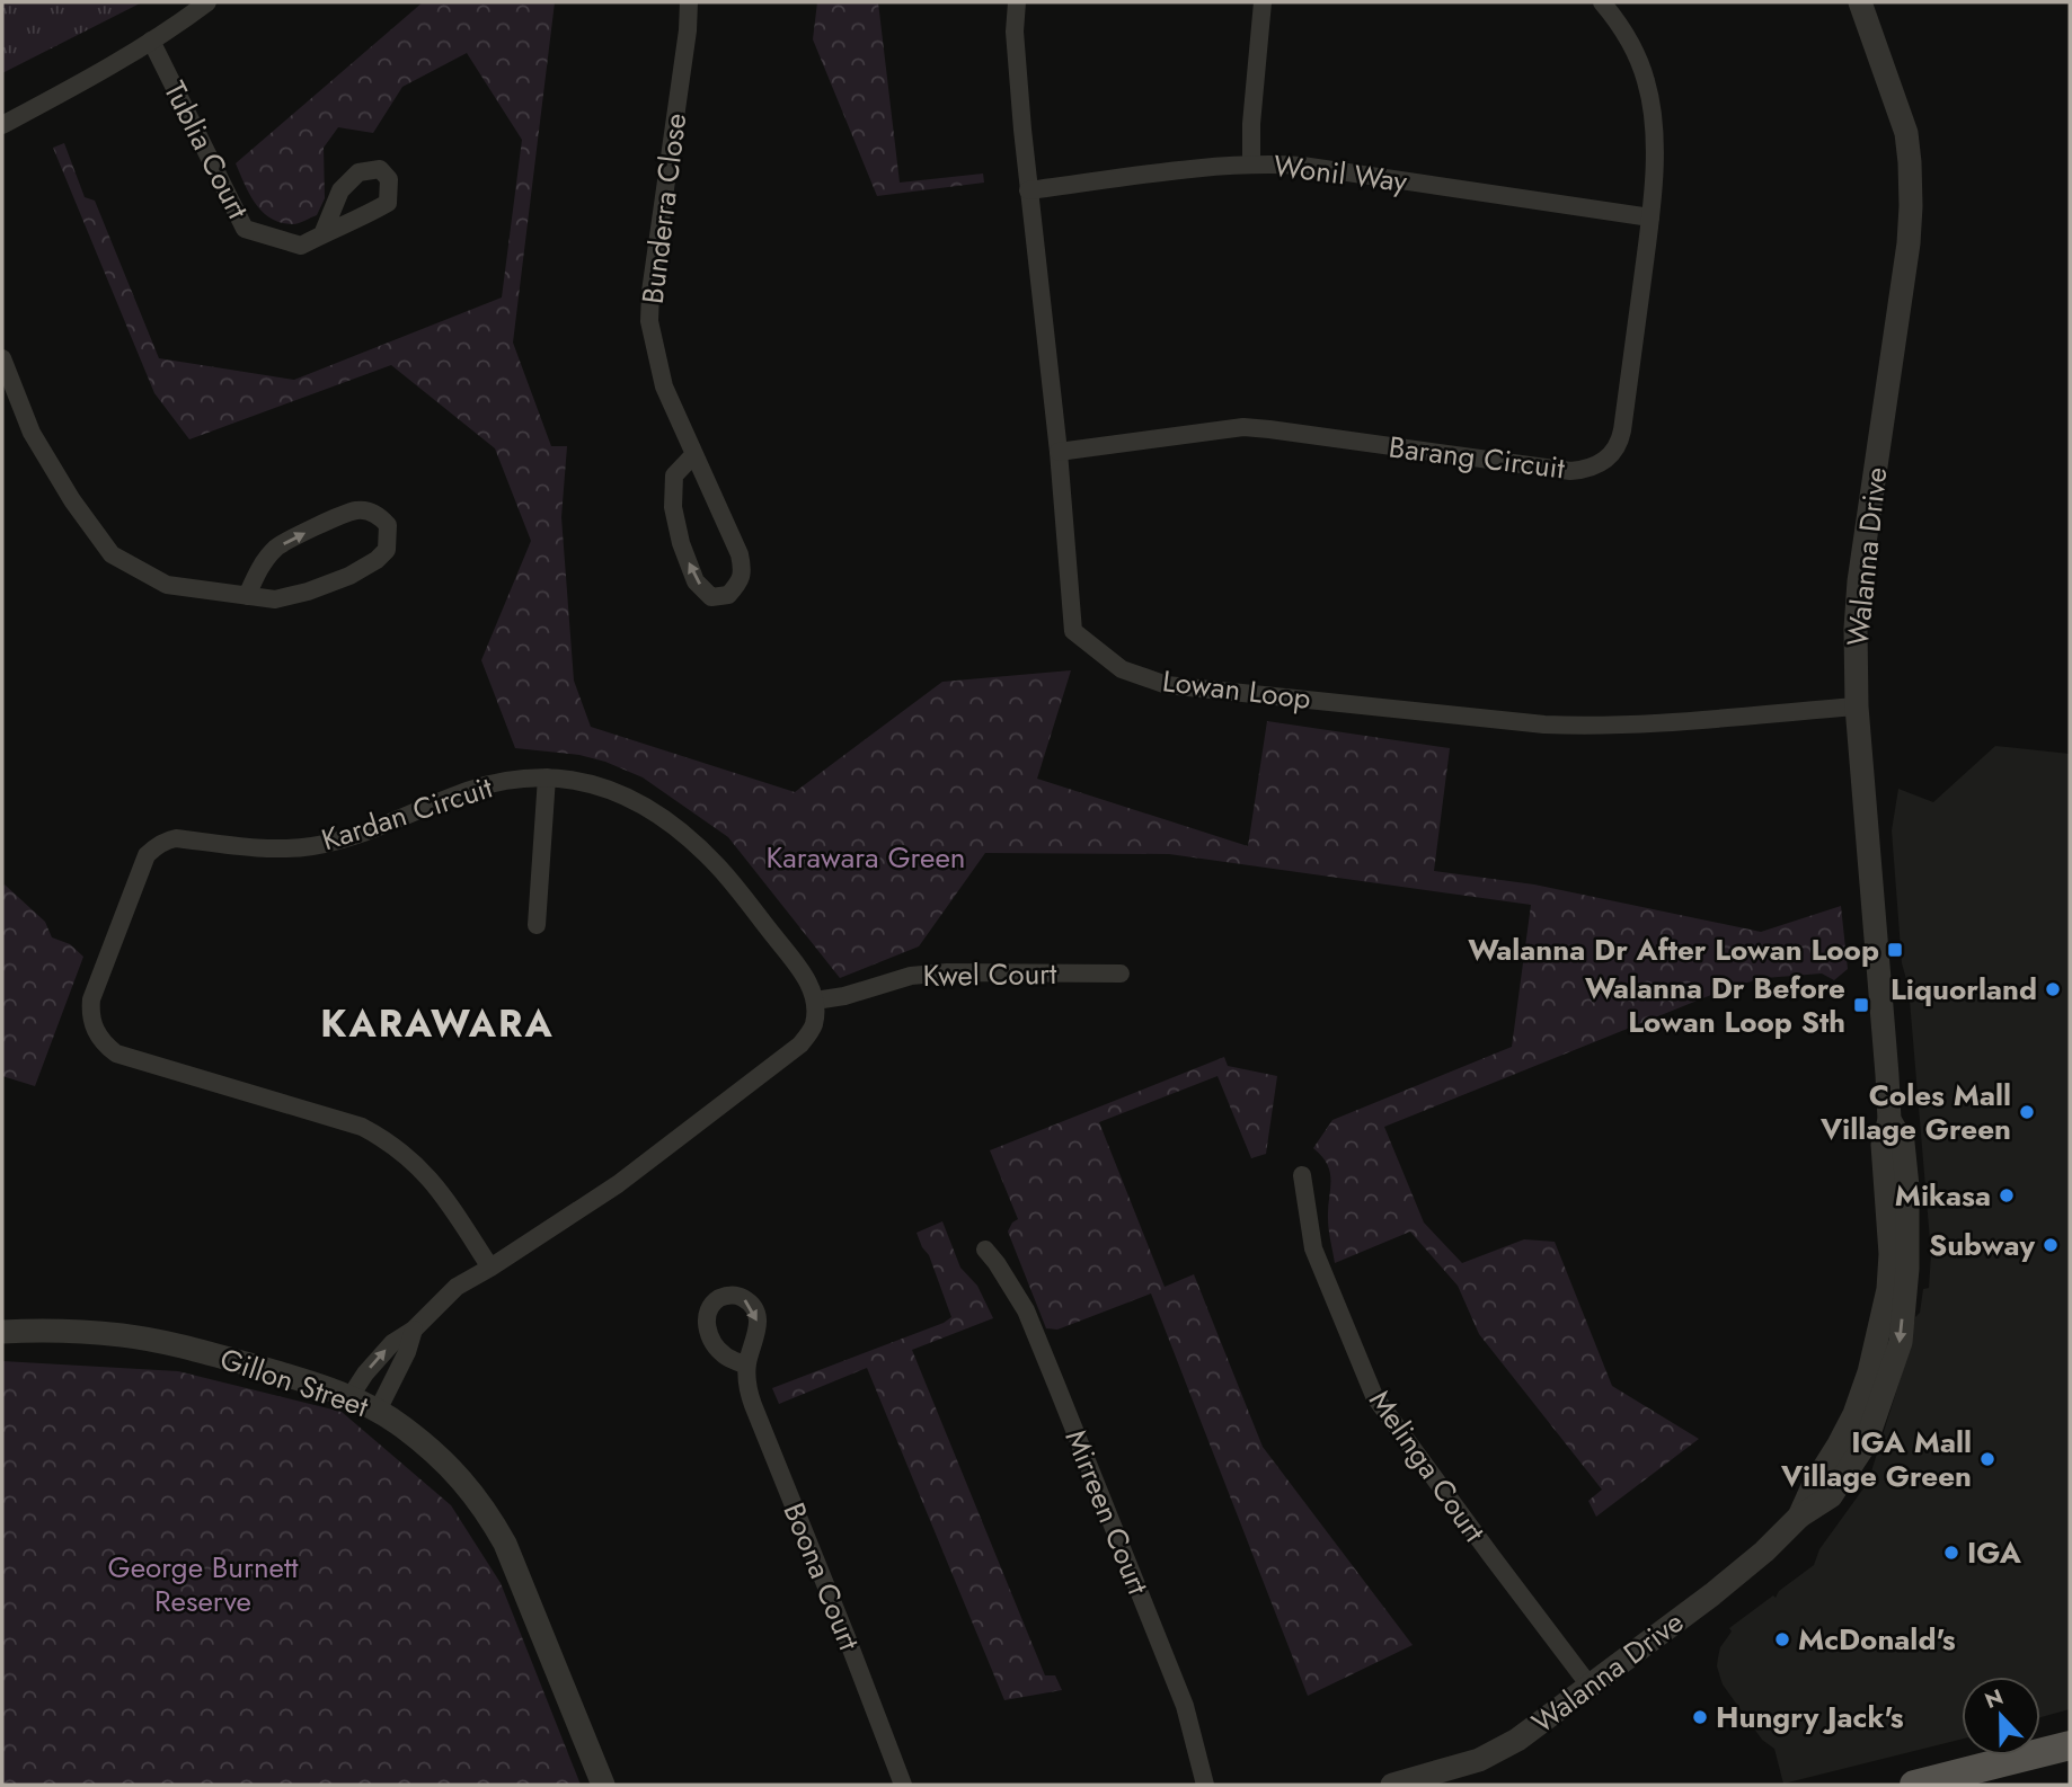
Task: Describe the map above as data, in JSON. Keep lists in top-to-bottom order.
{
  "streets": {
    "street": [
      "Tublia Court",
      "Wonil Way",
      "Bunderra Close",
      "Barang Circuit",
      "Walanna Drive",
      "Lowan Loop",
      "Kardan Circuit",
      "Kwel Court",
      "Gillon Street",
      "Melinga Court",
      "Mirreen Court",
      "Boona Court"
    ]
  },
  "crossings": [
    ["Wonil Way", "Barang Circuit"],
    ["Wonil Way", "Lowan Loop"],
    ["Barang Circuit", "Lowan Loop"],
    ["Walanna Drive", "Lowan Loop"],
    ["Walanna Drive", "Melinga Court"],
    ["Kardan Circuit", "Kwel Court"]
  ],
  "districts": ["KARAWARA"],
  "parks": ["Karawara Green", "George Burnett Reserve"],
  "places": {
    "transit": ["Walanna Dr After Lowan Loop", "Walanna Dr Before Lowan Loop Sth"],
    "other": [
      "Liquorland",
      "Coles Mall Village Green",
      "Mikasa",
      "Subway",
      "IGA Mall Village Green",
      "IGA",
      "McDonald's",
      "Hungry Jack's"
    ]
  },
  "north": "top"
}
